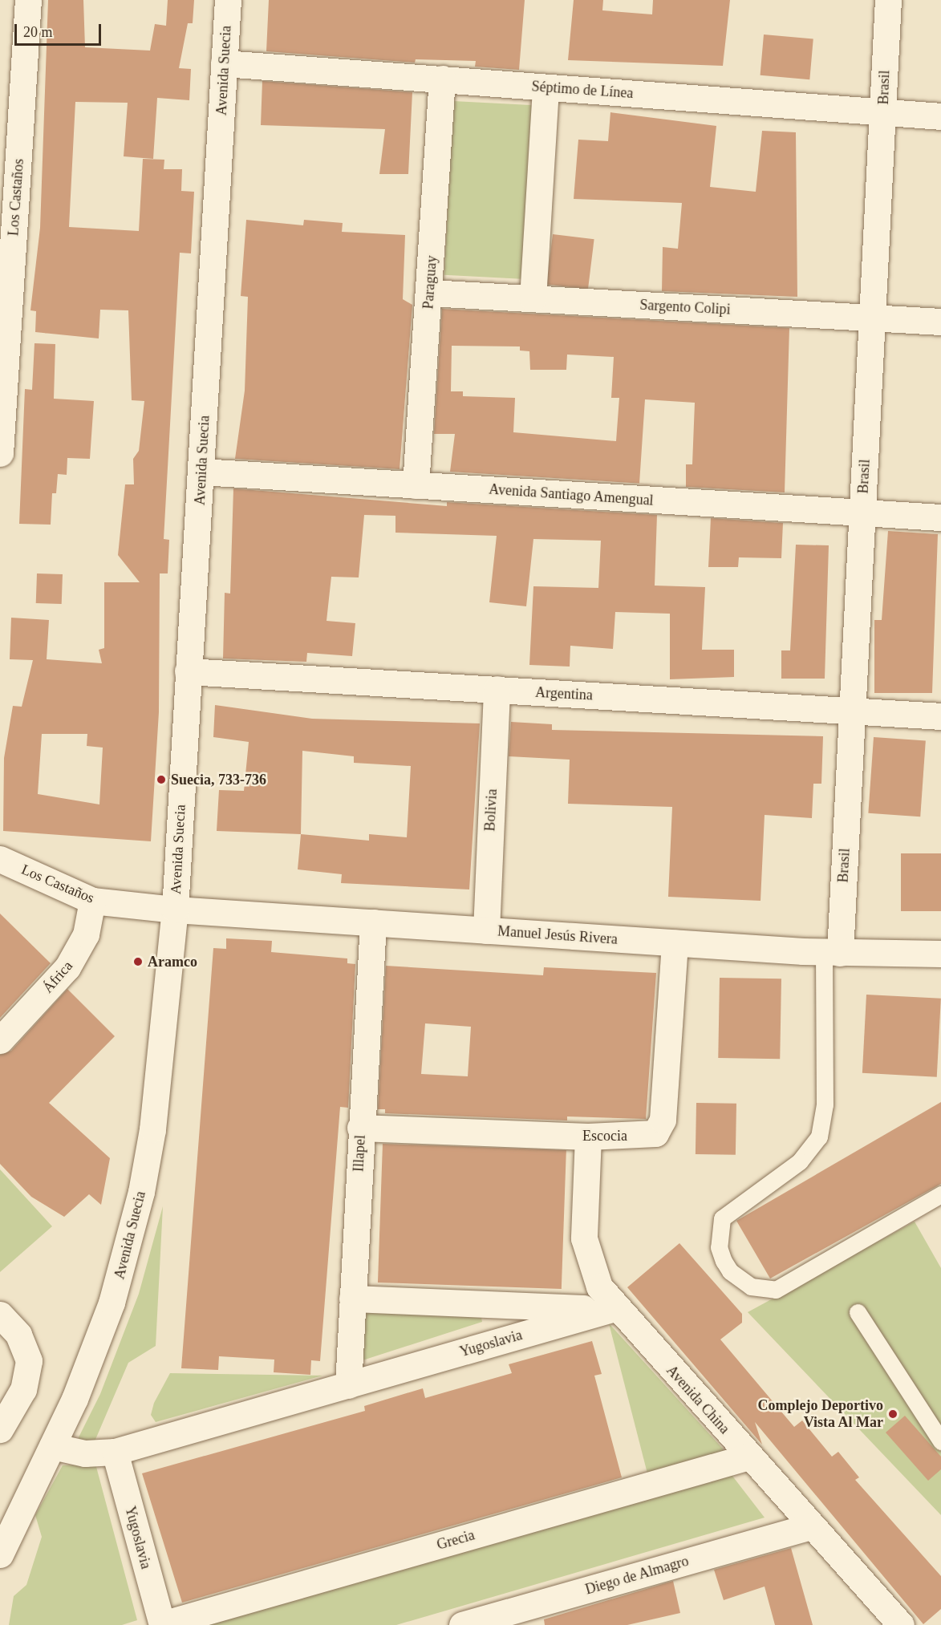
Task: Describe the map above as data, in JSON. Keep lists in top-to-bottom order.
{
  "streets": {
    "street": [
      "Avenida Suecia",
      "Brasil",
      "Séptimo de Línea",
      "Los Castaños",
      "Paraguay",
      "Sargento Colipi",
      "Avenida Santiago Amengual",
      "Argentina",
      "Bolivia",
      "Manuel Jesús Rivera",
      "África",
      "Escocia",
      "Illapel",
      "Yugoslavia",
      "Avenida China",
      "Grecia",
      "Diego de Almagro"
    ]
  },
  "crossings": [
    ["Avenida Suecia", "Séptimo de Línea"],
    ["Avenida Suecia", "Los Castaños"],
    ["Avenida Suecia", "Avenida Santiago Amengual"],
    ["Avenida Suecia", "Argentina"],
    ["Avenida Suecia", "Manuel Jesús Rivera"],
    ["Avenida Suecia", "Yugoslavia"],
    ["Brasil", "Séptimo de Línea"],
    ["Brasil", "Sargento Colipi"],
    ["Brasil", "Avenida Santiago Amengual"],
    ["Brasil", "Argentina"],
    ["Brasil", "Manuel Jesús Rivera"],
    ["Séptimo de Línea", "Paraguay"],
    ["Los Castaños", "Manuel Jesús Rivera"],
    ["Los Castaños", "África"],
    ["Paraguay", "Sargento Colipi"],
    ["Paraguay", "Avenida Santiago Amengual"],
    ["Argentina", "Bolivia"],
    ["Bolivia", "Manuel Jesús Rivera"],
    ["Manuel Jesús Rivera", "Escocia"],
    ["Manuel Jesús Rivera", "Illapel"],
    ["Escocia", "Illapel"],
    ["Escocia", "Avenida China"],
    ["Illapel", "Yugoslavia"],
    ["Yugoslavia", "Avenida China"],
    ["Yugoslavia", "Grecia"],
    ["Avenida China", "Grecia"],
    ["Avenida China", "Diego de Almagro"]
  ],
  "places": ["Suecia, 733-736", "Aramco", "Complejo Deportivo Vista Al Mar"],
  "scale_bar": "20 m"
}
